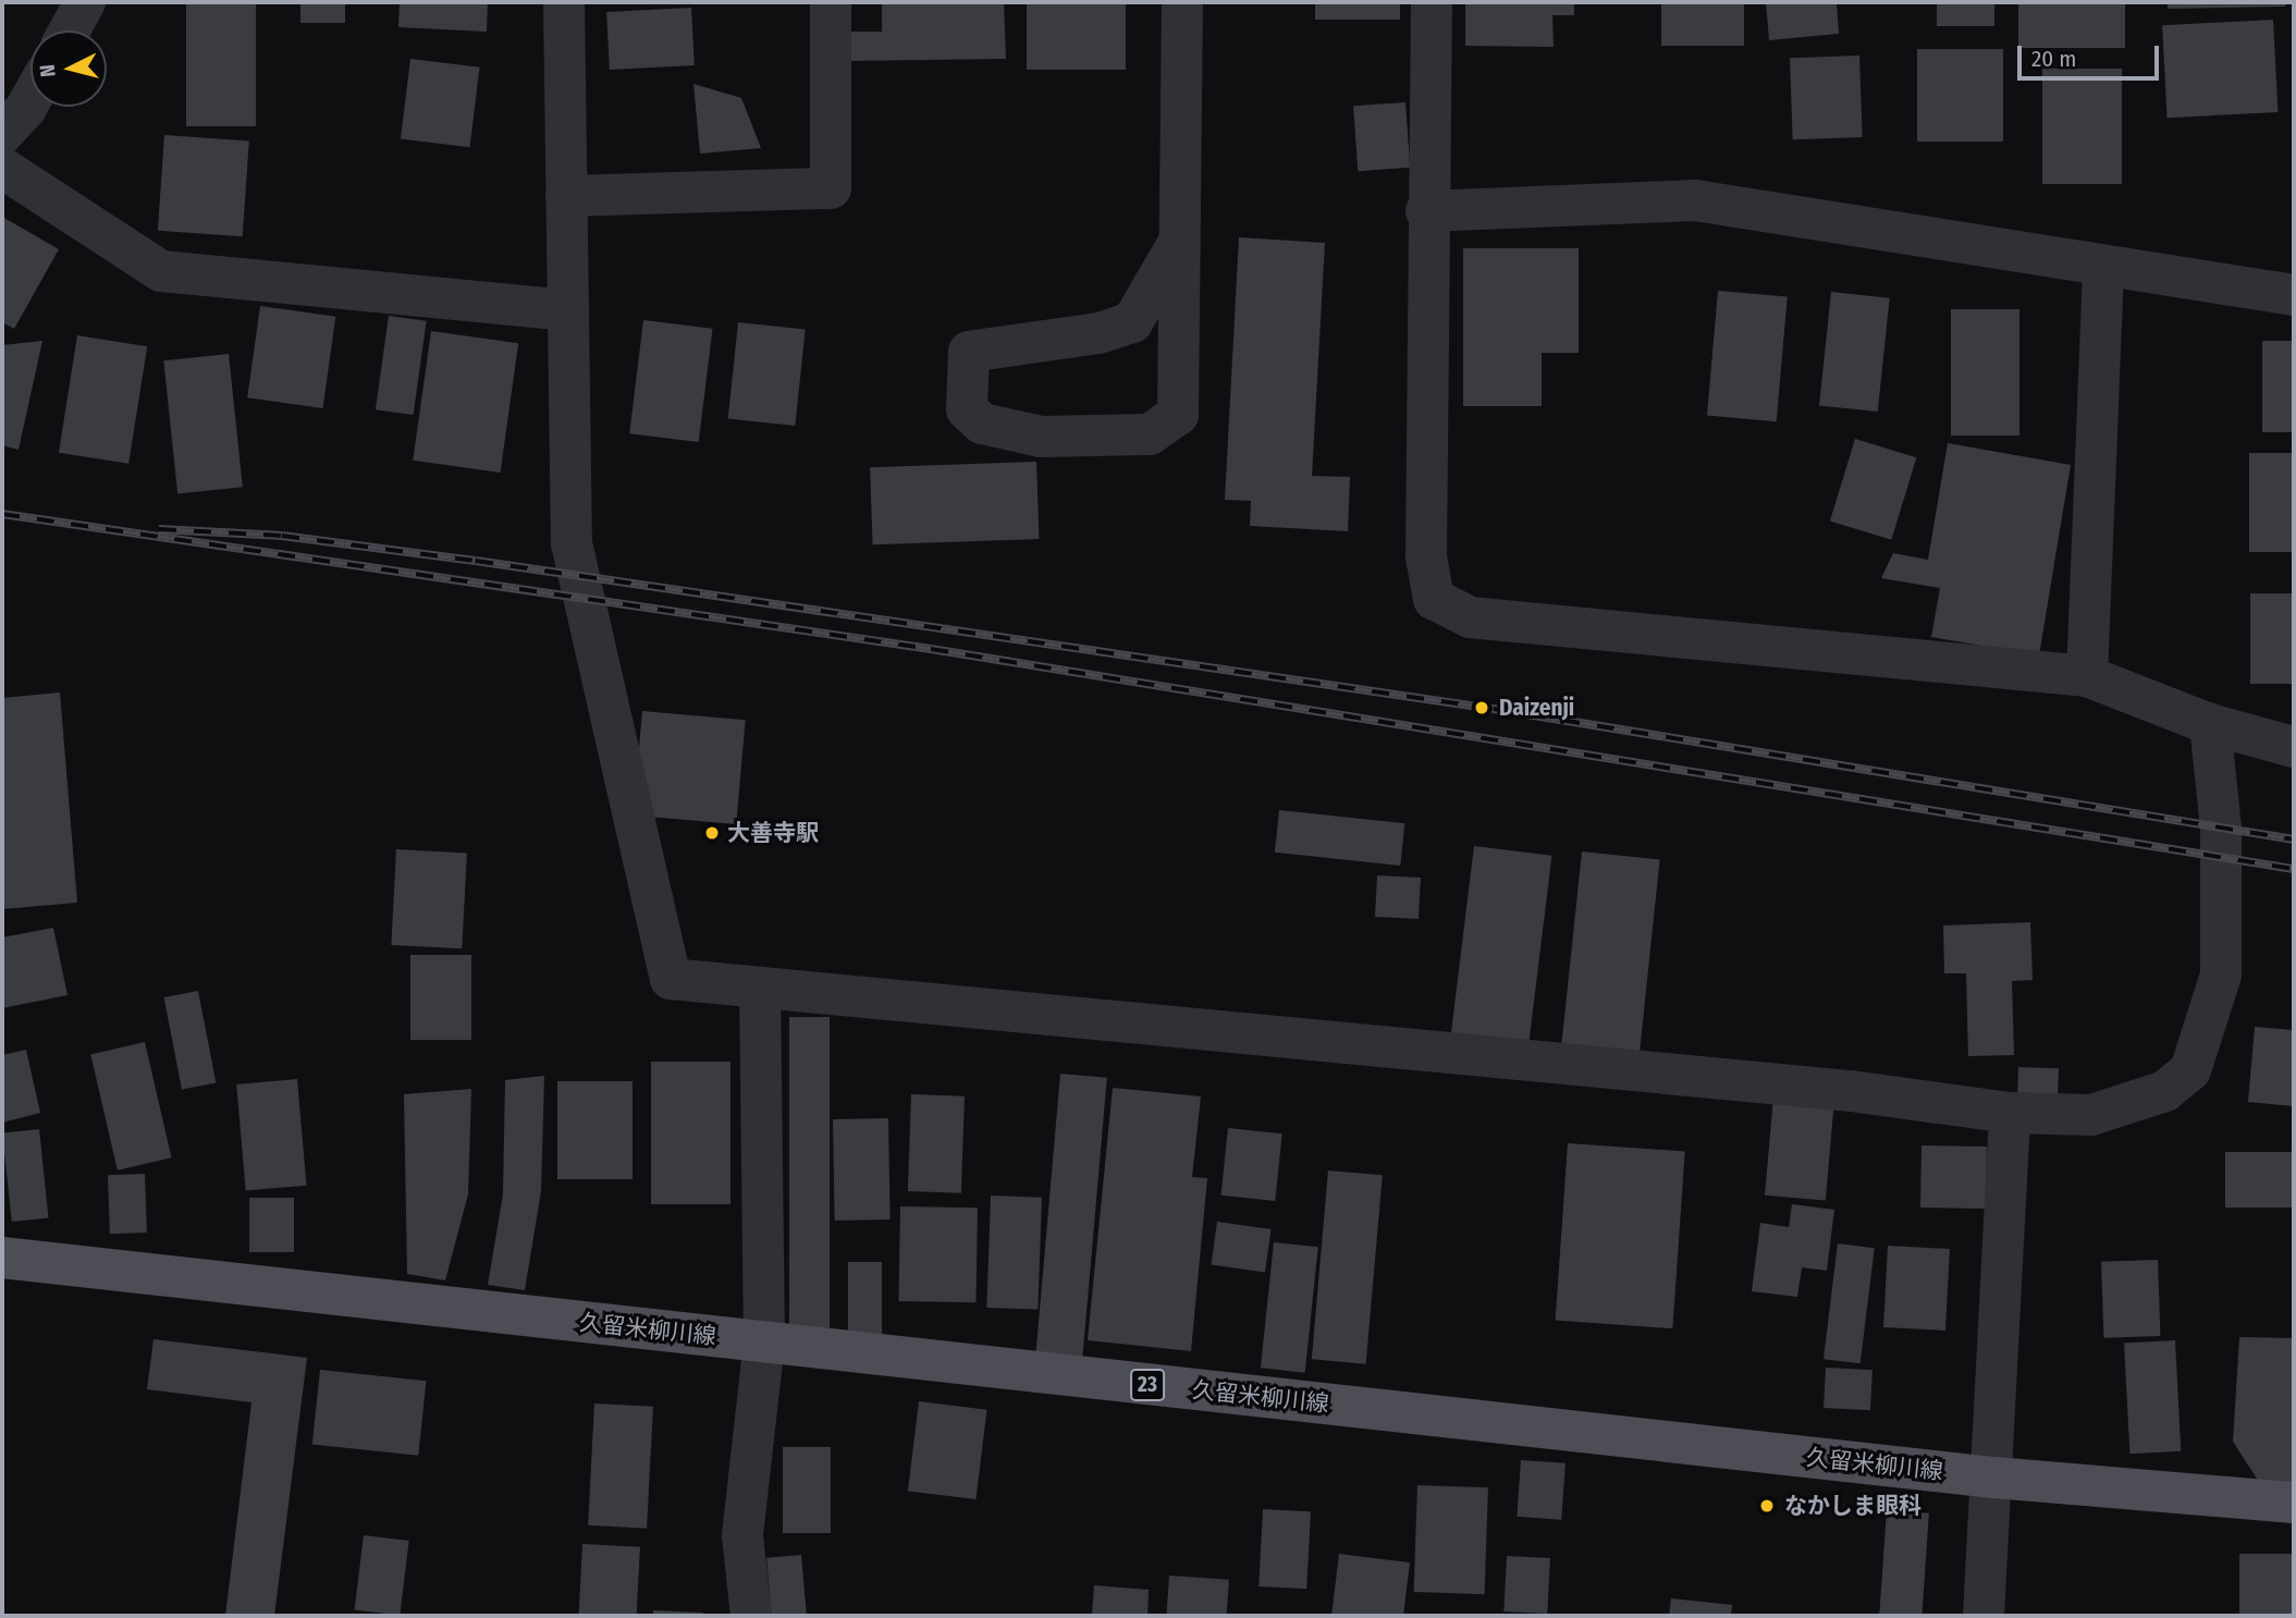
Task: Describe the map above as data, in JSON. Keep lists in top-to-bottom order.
{
  "streets": {
    "main road": ["久留米柳川線", "23"]
  },
  "places": ["Daizenji", "大善寺駅", "なかしま眼科"],
  "scale_bar": "20 m",
  "north": "left"
}
